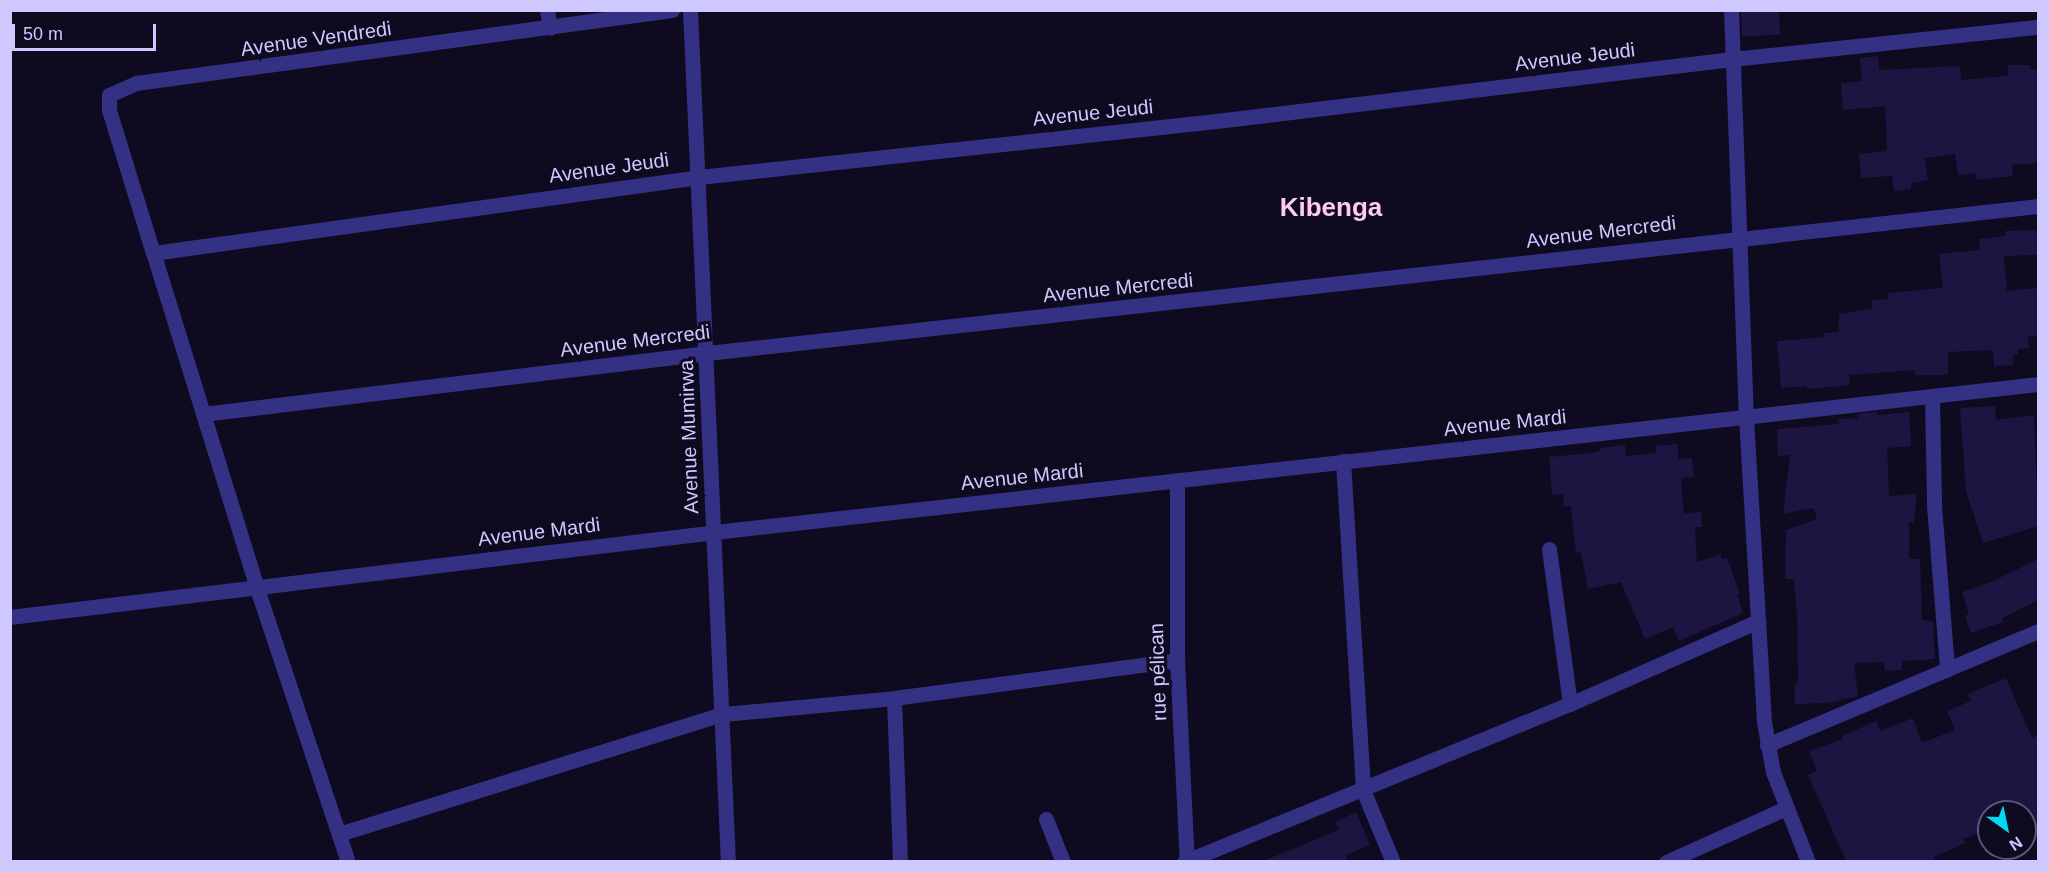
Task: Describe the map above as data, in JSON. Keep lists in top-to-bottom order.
{
  "streets": {
    "street": [
      "Avenue Vendredi",
      "Avenue Jeudi",
      "Avenue Mercredi",
      "Avenue Mardi",
      "Avenue Mumirwa",
      "rue pélican"
    ]
  },
  "crossings": [
    ["Avenue Vendredi", "Avenue Jeudi"],
    ["Avenue Jeudi", "Avenue Mumirwa"],
    ["Avenue Mercredi", "Avenue Mumirwa"],
    ["Avenue Mardi", "Avenue Mumirwa"],
    ["Avenue Mardi", "rue pélican"]
  ],
  "districts": ["Kibenga"],
  "scale_bar": "50 m",
  "north": "bottom right"
}
